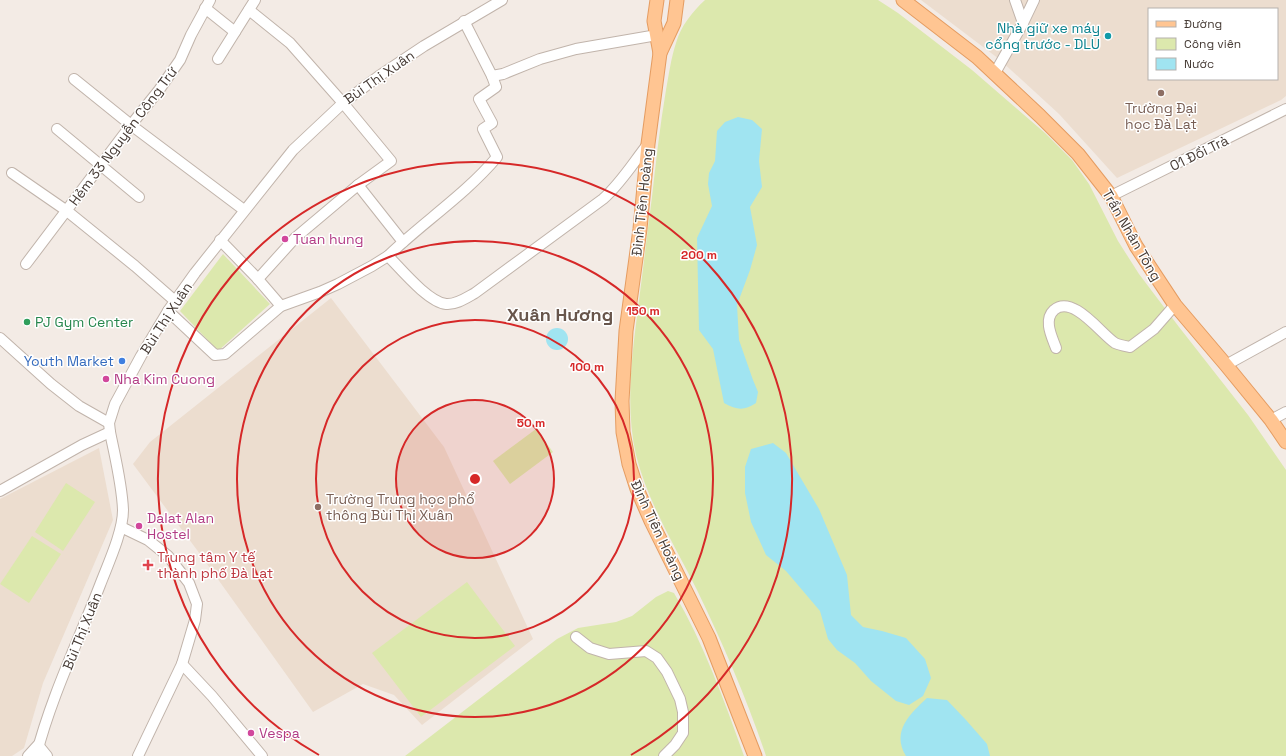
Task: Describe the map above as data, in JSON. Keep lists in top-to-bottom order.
{
  "streets": {
    "main road": ["Đinh Tiên Hoàng", "Trần Nhân Tông"],
    "street": ["Bùi Thị Xuân", "Hẻm 33 Nguyễn Công Trứ", "01 Đồi Trà"]
  },
  "crossings": [
    ["01 Đồi Trà", "Trần Nhân Tông"]
  ],
  "districts": ["Xuân Hương"],
  "places": {
    "other": [
      "Nhà giữ xe máy cổng trước - DLU",
      "Trường Đại học Đà Lạt",
      "Tuan hung",
      "PJ Gym Center",
      "Youth Market",
      "Nha Kim Cuong",
      "Trường Trung học phổ thông Bùi Thị Xuân",
      "Dalat Alan Hostel",
      "Vespa"
    ],
    "health": ["Trung tâm Y tế thành phố Đà Lạt"]
  },
  "legend": ["Đường", "Công viên", "Nước"],
  "rings": [
    "200 m",
    "150 m",
    "100 m",
    "50 m"
  ]
}
